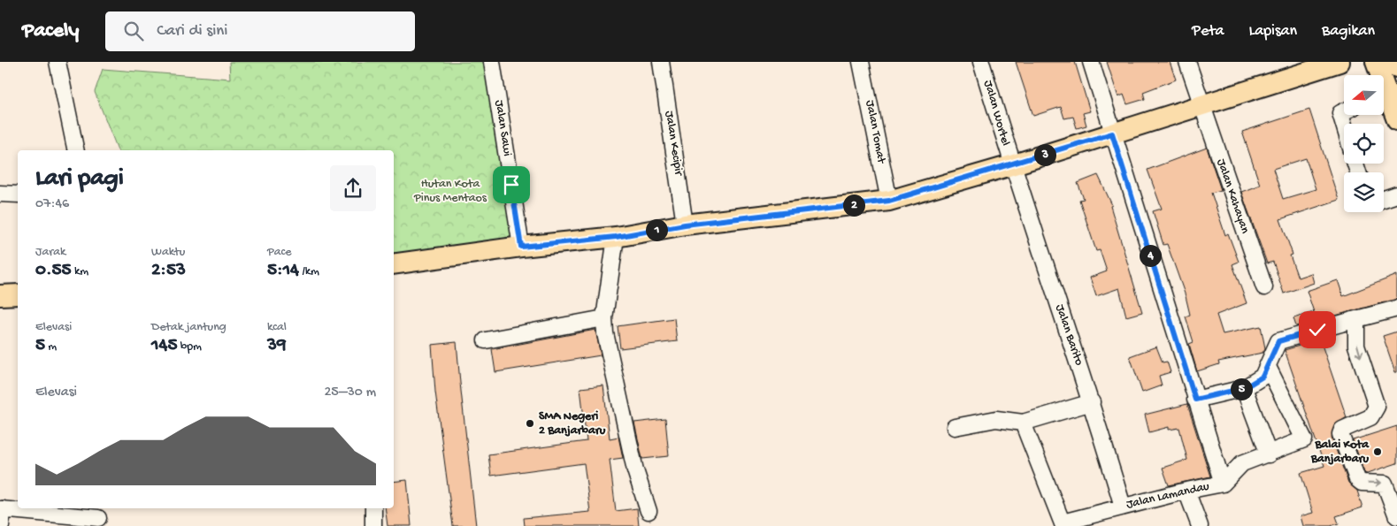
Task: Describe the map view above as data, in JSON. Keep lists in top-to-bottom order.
{
  "streets": {
    "street": [
      "Jalan Wortel",
      "Jalan Sawi",
      "Jalan Tomat",
      "Jalan Kecipir",
      "Jalan Kahayan",
      "Jalan Barito",
      "Jalan Lamandau"
    ]
  },
  "crossings": [
    ["Jalan Wortel", "Jalan Barito"],
    ["Jalan Barito", "Jalan Lamandau"]
  ],
  "parks": ["Hutan Kota Pinus Mentaos"],
  "places": ["SMA Negeri 2 Banjarbaru", "Balai Kota Banjarbaru"],
  "north": "left",
  "page": {
    "header": "Pacely",
    "search": "Cari di sini",
    "nav": ["Peta", "Lapisan", "Bagikan"],
    "pins": [
      "3",
      "2",
      "1",
      "4",
      "5"
    ],
    "heading": ["Lari pagi", "07:46"],
    "stats": [
      ["Jarak", "0.55 km"],
      ["Waktu", "2:53"],
      ["Pace", "5:14 /km"],
      ["Elevasi", "5 m"],
      ["Detak jantung", "145 bpm"],
      ["kcal", "39"]
    ],
    "chart": ["Elevasi", "25–30 m"]
  }
}
